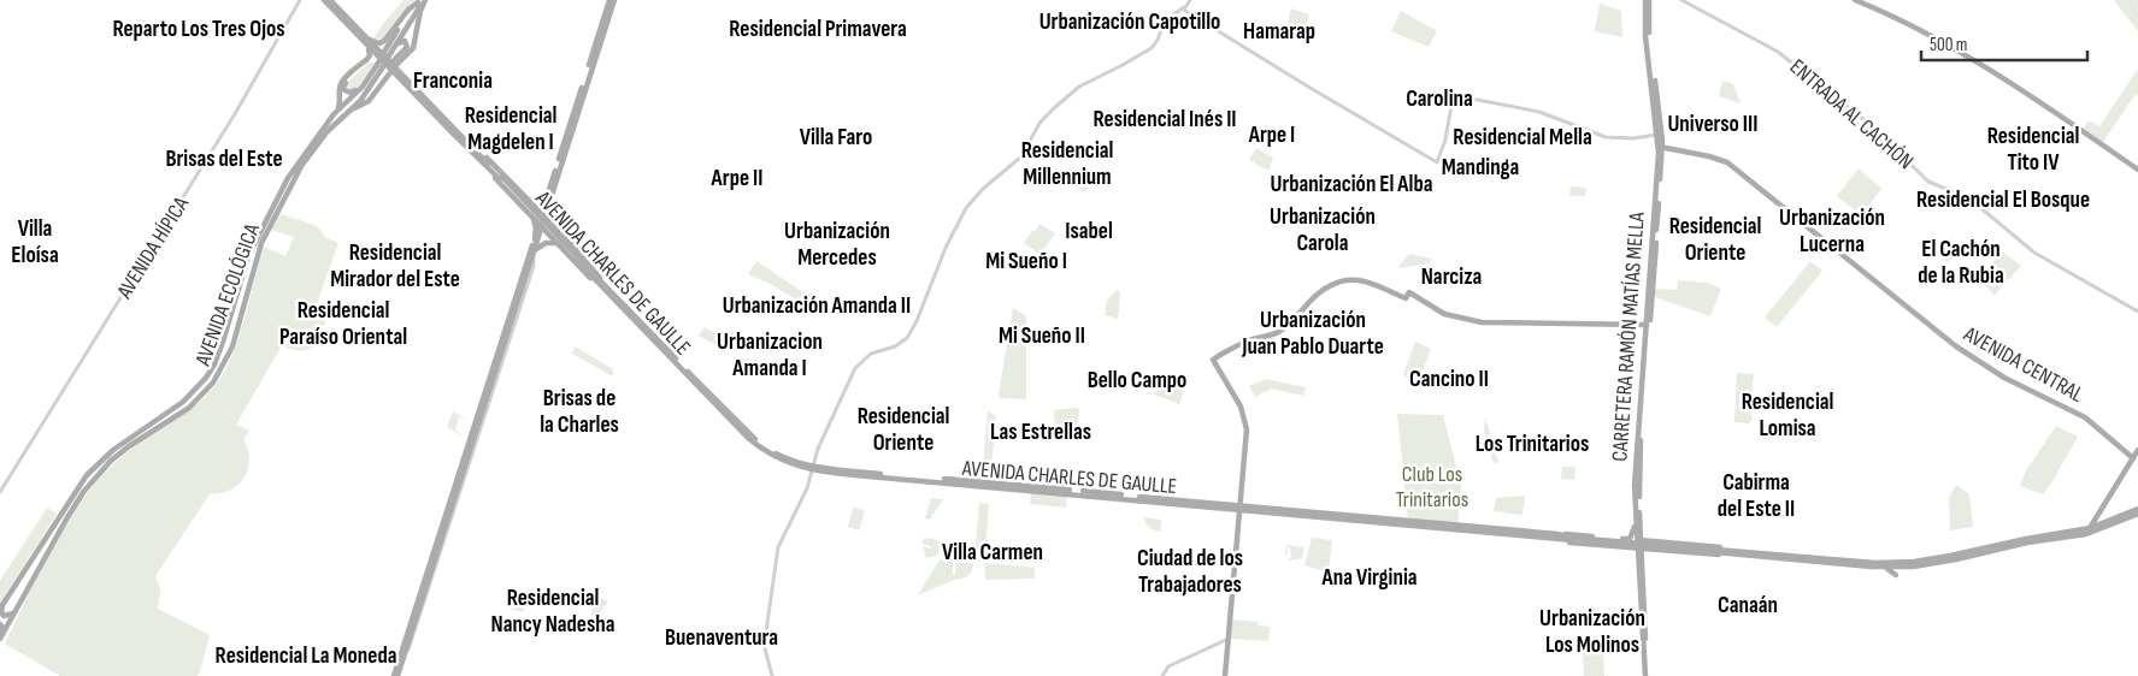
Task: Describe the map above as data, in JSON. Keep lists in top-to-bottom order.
{
  "streets": {
    "main road": [
      "AVENIDA CHARLES DE GAULLE",
      "AVENIDA ECOLÓGICA",
      "CARRETERA RAMÓN MATÍAS MELLA",
      "AVENIDA CENTRAL"
    ],
    "street": ["ENTRADA AL CACHÓN", "AVENIDA HÍPICA"]
  },
  "crossings": [
    ["CARRETERA RAMÓN MATÍAS MELLA", "AVENIDA CENTRAL"]
  ],
  "districts": [
    "Urbanización Capotillo",
    "Reparto Los Tres Ojos",
    "Residencial Primavera",
    "Hamarap",
    "Franconia",
    "Carolina",
    "Residencial Magdelen I",
    "Residencial Inés II",
    "Universo III",
    "Arpe I",
    "Residencial Tito IV",
    "Villa Faro",
    "Residencial Mella",
    "Residencial Millennium",
    "Brisas del Este",
    "Mandinga",
    "Arpe II",
    "Urbanización El Alba",
    "Residencial El Bosque",
    "Urbanización Carola",
    "Urbanización Lucerna",
    "Residencial Oriente",
    "Villa Eloísa",
    "Urbanización Mercedes",
    "Isabel",
    "El Cachón de la Rubia",
    "Residencial Mirador del Este",
    "Mi Sueño I",
    "Narciza",
    "Urbanización Amanda II",
    "Residencial Paraíso Oriental",
    "Urbanización Juan Pablo Duarte",
    "Mi Sueño II",
    "Urbanizacion Amanda I",
    "Cancino II",
    "Bello Campo",
    "Brisas de la Charles",
    "Residencial Lomisa",
    "Residencial Oriente",
    "Las Estrellas",
    "Los Trinitarios",
    "Cabirma del Este II",
    "Villa Carmen",
    "Ciudad de los Trabajadores",
    "Ana Virginia",
    "Residencial Nancy Nadesha",
    "Canaán",
    "Urbanización Los Molinos",
    "Buenaventura",
    "Residencial La Moneda"
  ],
  "parks": ["Club Los Trinitarios"],
  "scale_bar": "500 m"
}
